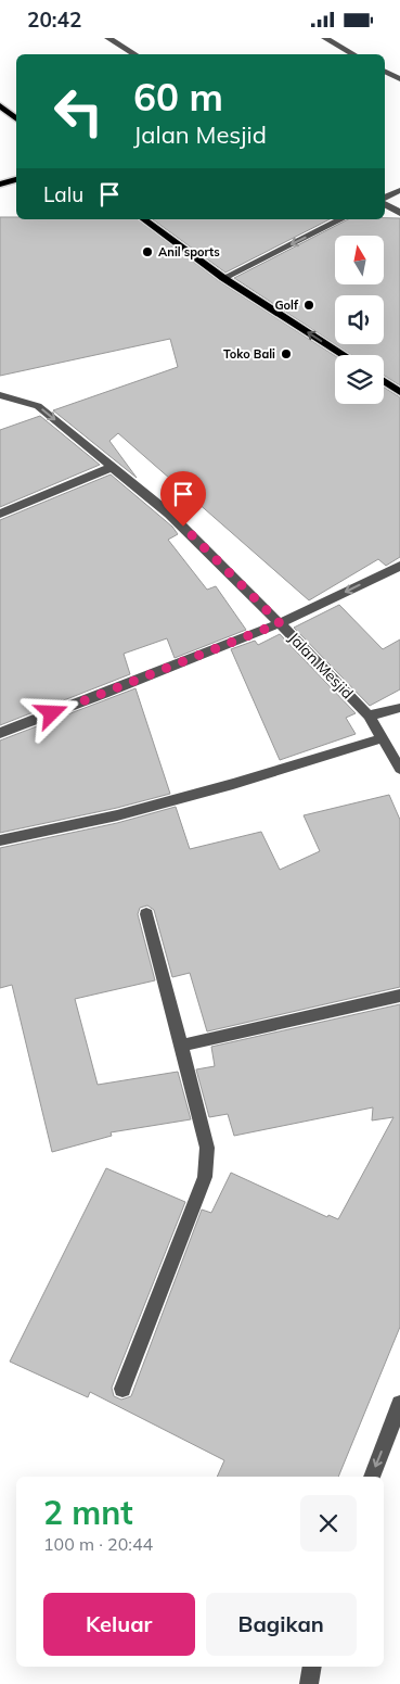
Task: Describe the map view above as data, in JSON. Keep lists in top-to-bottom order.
{
  "streets": {
    "street": ["Jalan Mesjid"]
  },
  "places": ["Anil sports", "Golf", "Toko Bali"],
  "north": "top",
  "page": {
    "status": "20:42",
    "turn": ["60 m", "Jalan Mesjid"],
    "then": "Lalu",
    "heading": ["2 mnt", "100 m · 20:44"],
    "buttons": ["Keluar", "Bagikan"]
  }
}
